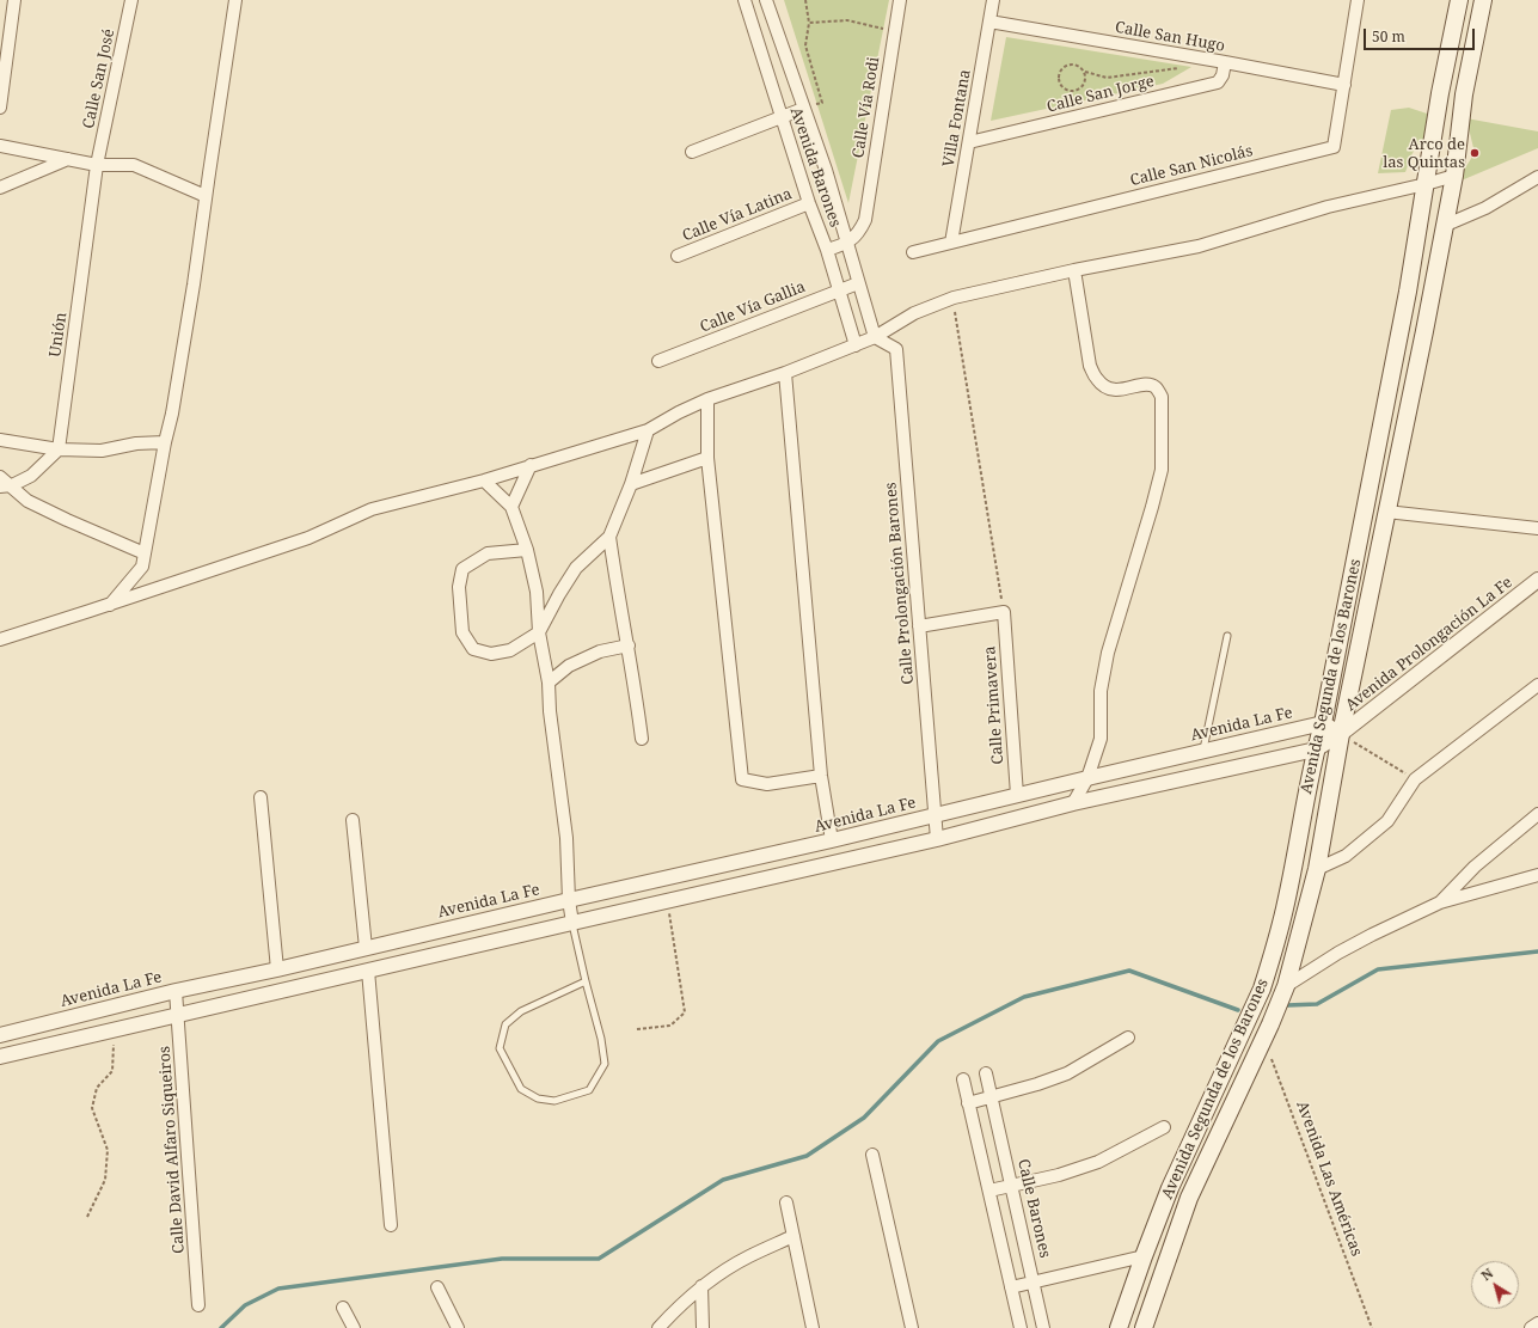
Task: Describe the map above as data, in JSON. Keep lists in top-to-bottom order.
{
  "streets": {
    "main road": ["Avenida Segunda de los Barones"],
    "street": [
      "Calle San Hugo",
      "Calle San José",
      "Calle San Jorge",
      "Calle Vía Rodi",
      "Villa Fontana",
      "Calle San Nicolás",
      "Avenida Barones",
      "Calle Vía Latina",
      "Calle Vía Gallia",
      "Unión",
      "Calle Prolongación Barones",
      "Avenida Prolongación La Fe",
      "Calle Primavera",
      "Avenida La Fe",
      "Calle David Alfaro Siqueiros",
      "Calle Barones"
    ],
    "path": ["Avenida Las Américas"]
  },
  "crossings": [
    ["Calle San Hugo", "Calle San Jorge"],
    ["Calle San Hugo", "Villa Fontana"],
    ["Calle San Hugo", "Calle San Nicolás"],
    ["Calle San José", "Unión"],
    ["Calle San Jorge", "Villa Fontana"],
    ["Calle Vía Rodi", "Avenida Barones"],
    ["Villa Fontana", "Calle San Nicolás"],
    ["Avenida Barones", "Calle Vía Latina"],
    ["Avenida Barones", "Calle Vía Gallia"],
    ["Avenida Barones", "Calle Prolongación Barones"],
    ["Calle Prolongación Barones", "Avenida La Fe"],
    ["Avenida Prolongación La Fe", "Avenida Segunda de los Barones"],
    ["Avenida Segunda de los Barones", "Avenida La Fe"],
    ["Avenida Segunda de los Barones", "Avenida Las Américas"],
    ["Calle Primavera", "Avenida La Fe"],
    ["Avenida La Fe", "Calle David Alfaro Siqueiros"]
  ],
  "places": ["Arco de las Quintas"],
  "scale_bar": "50 m",
  "north": "top left"
}
